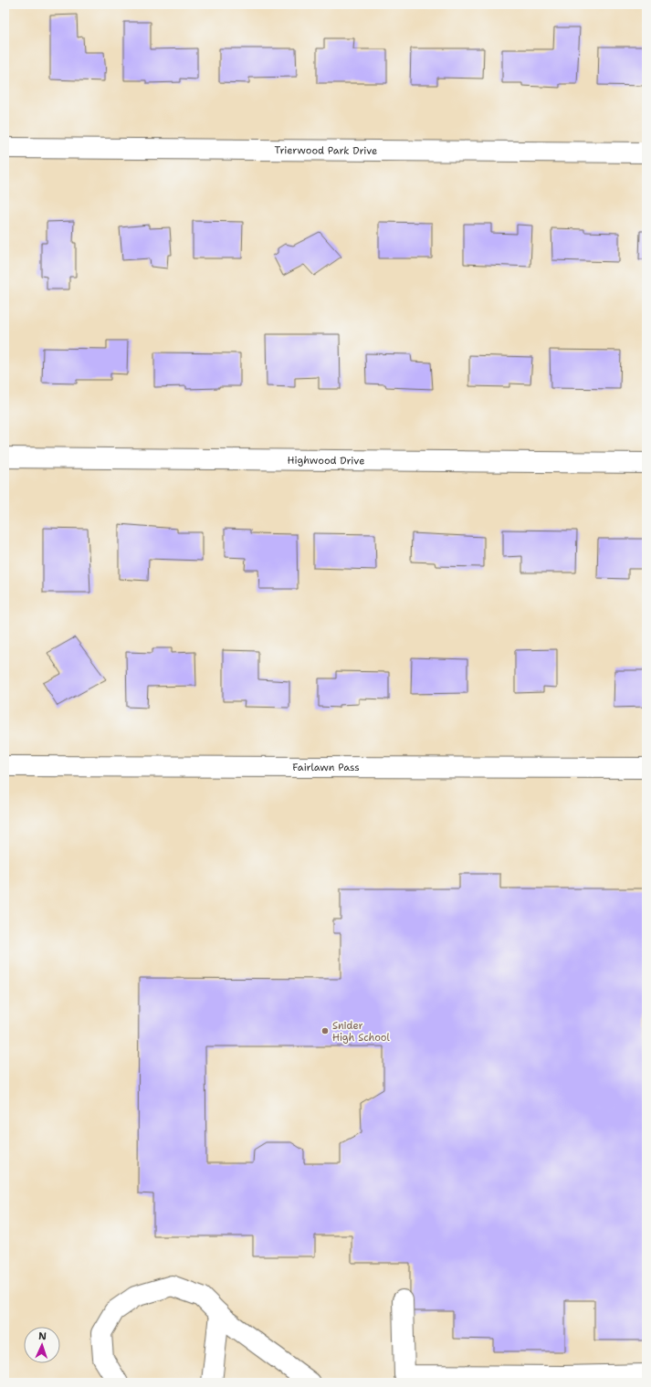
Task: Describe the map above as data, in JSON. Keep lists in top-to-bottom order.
{
  "streets": {
    "street": ["Trierwood Park Drive", "Highwood Drive", "Fairlawn Pass"]
  },
  "places": ["Snider High School"],
  "north": "top"
}
